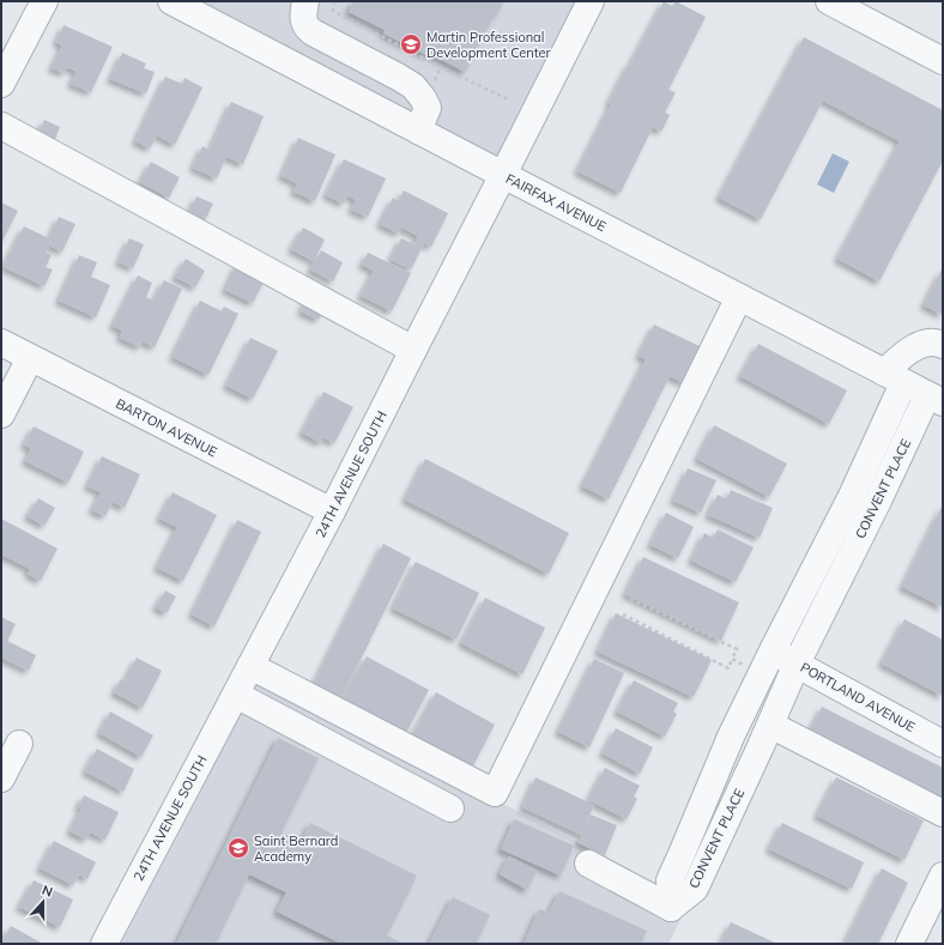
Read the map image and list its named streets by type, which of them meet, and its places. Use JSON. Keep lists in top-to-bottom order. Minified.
{"streets":{"street":["FAIRFAX AVENUE","BARTON AVENUE","24TH AVENUE SOUTH","CONVENT PLACE","PORTLAND AVENUE"]},"crossings":[["FAIRFAX AVENUE","24TH AVENUE SOUTH"],["FAIRFAX AVENUE","CONVENT PLACE"],["BARTON AVENUE","24TH AVENUE SOUTH"],["CONVENT PLACE","PORTLAND AVENUE"]],"places":{"school or university":["Martin Professional Development Center","Saint Bernard Academy"]},"north":"top"}
